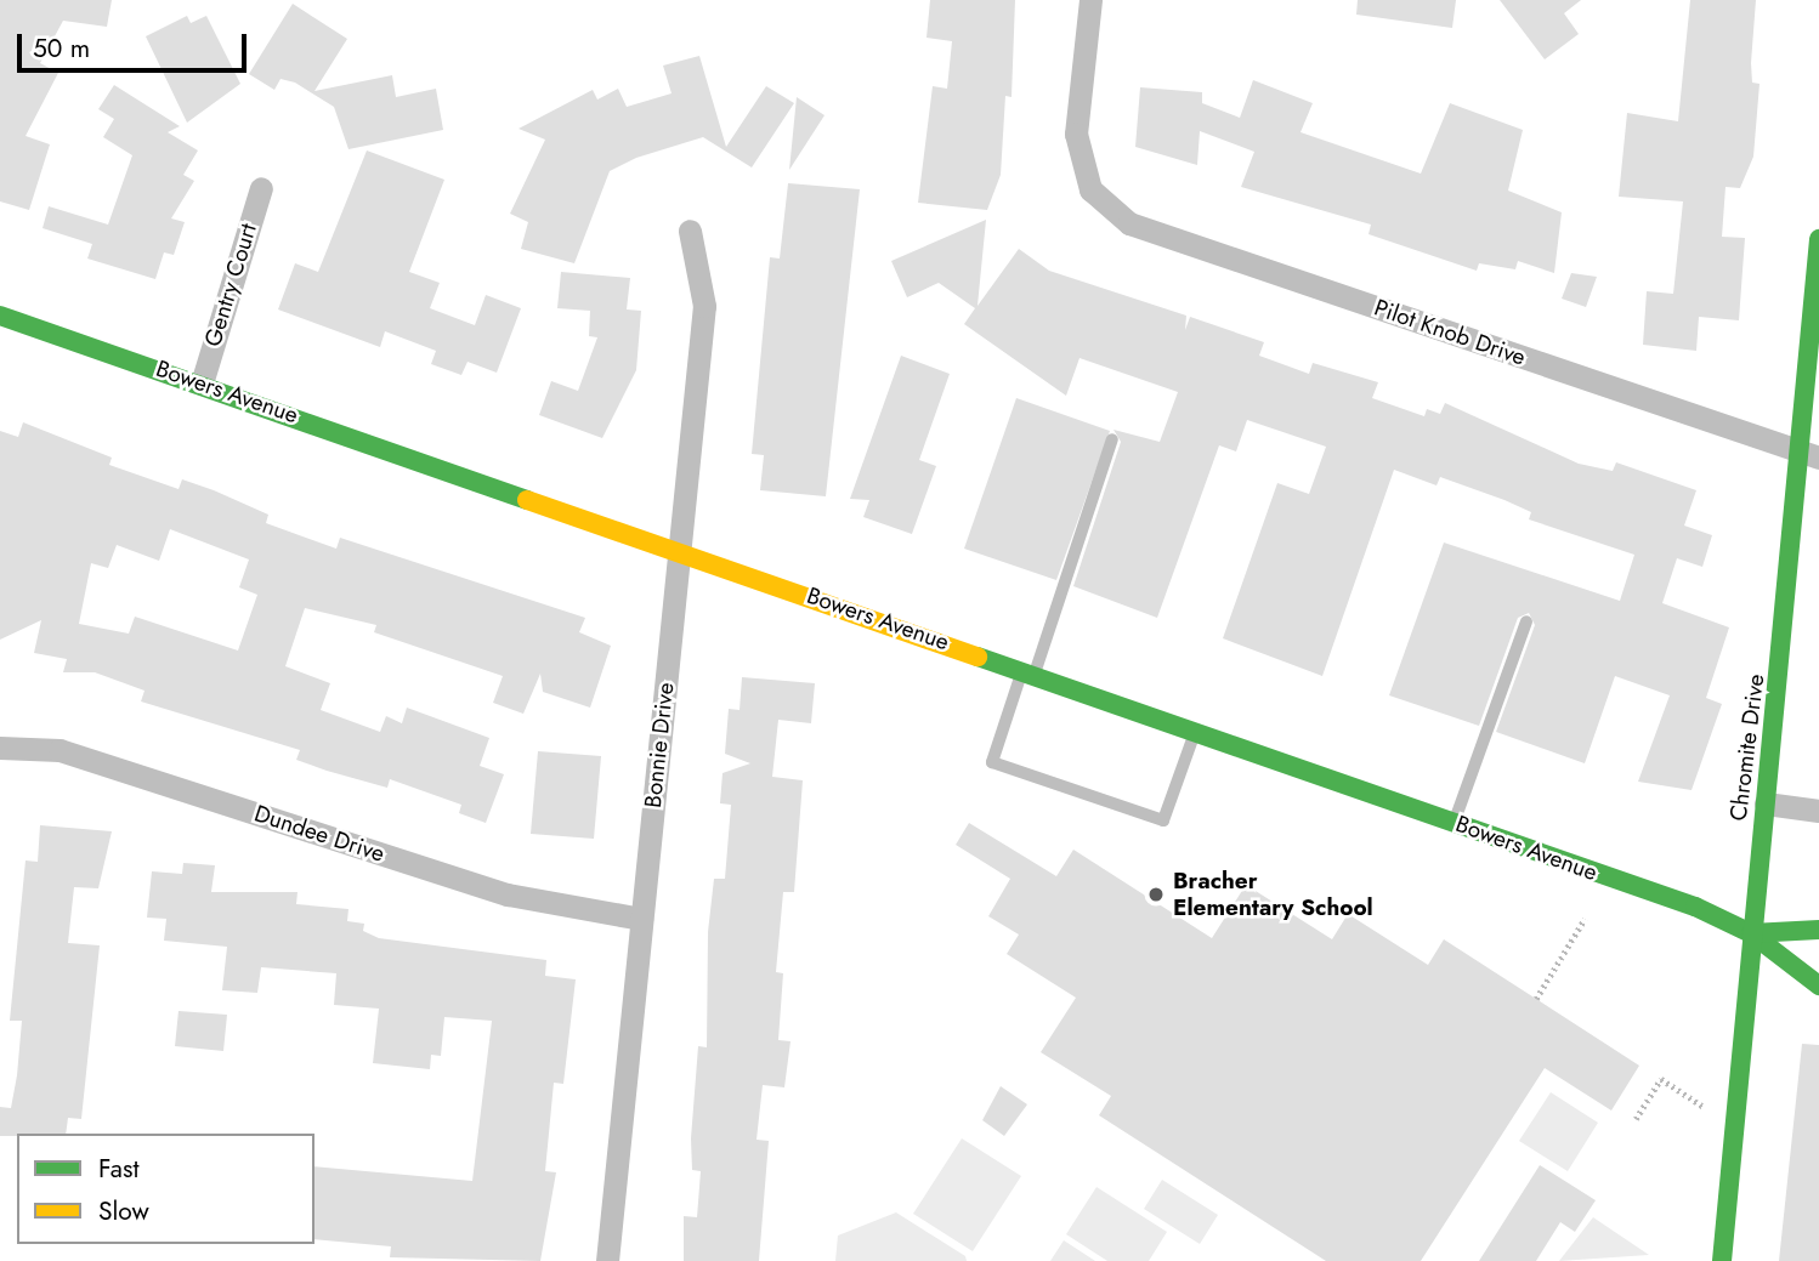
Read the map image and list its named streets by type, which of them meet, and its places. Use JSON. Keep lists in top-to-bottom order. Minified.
{"streets":{"main road":["Bowers Avenue","Chromite Drive"],"street":["Gentry Court","Pilot Knob Drive","Bonnie Drive","Dundee Drive"]},"crossings":[["Gentry Court","Bowers Avenue"],["Pilot Knob Drive","Chromite Drive"],["Bowers Avenue","Bonnie Drive"],["Bowers Avenue","Chromite Drive"],["Bonnie Drive","Dundee Drive"]],"places":["Bracher Elementary School"],"legend":["Fast","Slow"],"scale_bar":"50 m"}
